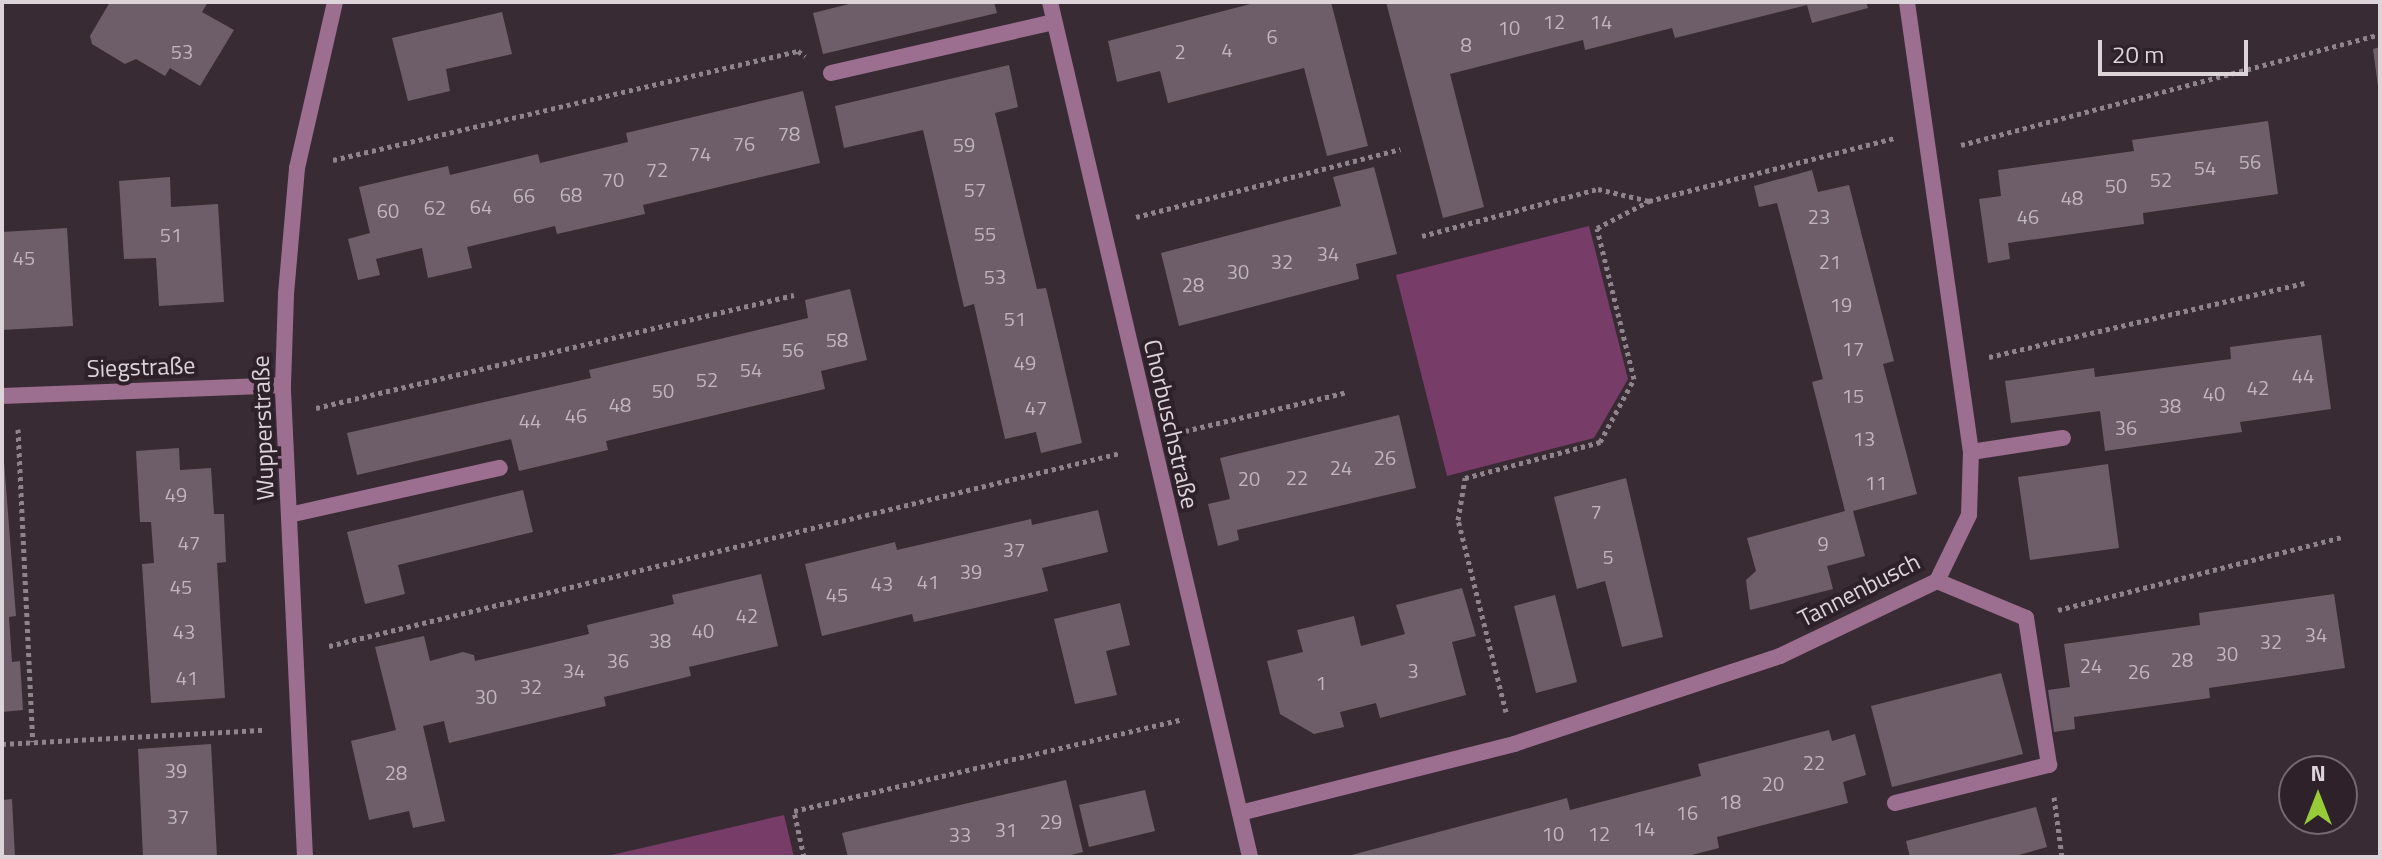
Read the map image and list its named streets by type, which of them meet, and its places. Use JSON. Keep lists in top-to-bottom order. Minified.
{"streets":{"street":["Siegstraße","Chorbuschstraße","Wupperstraße","Tannenbusch"]},"crossings":[["Siegstraße","Wupperstraße"],["Chorbuschstraße","Tannenbusch"]],"house_numbers":["12","14","10","6","8","4","53","2","78","76","59","74","56","54","72","70","52","50","57","68","66","48","64","62","60","23","46","55","51","34","45","32","21","30","53","28","19","51","58","17","56","49","54","44","52","42","50","40","15","48","38","47","46","44","36","13","26","24","22","20","11","49","7","47","9","37","5","39","41","43","45","45","42","40","43","34","38","32","30","28","36","24","34","3","26","41","1","32","30","22","39","28","20","18","16","37","29","14","31","10","12","33"],"scale_bar":"20 m","north":"top"}
